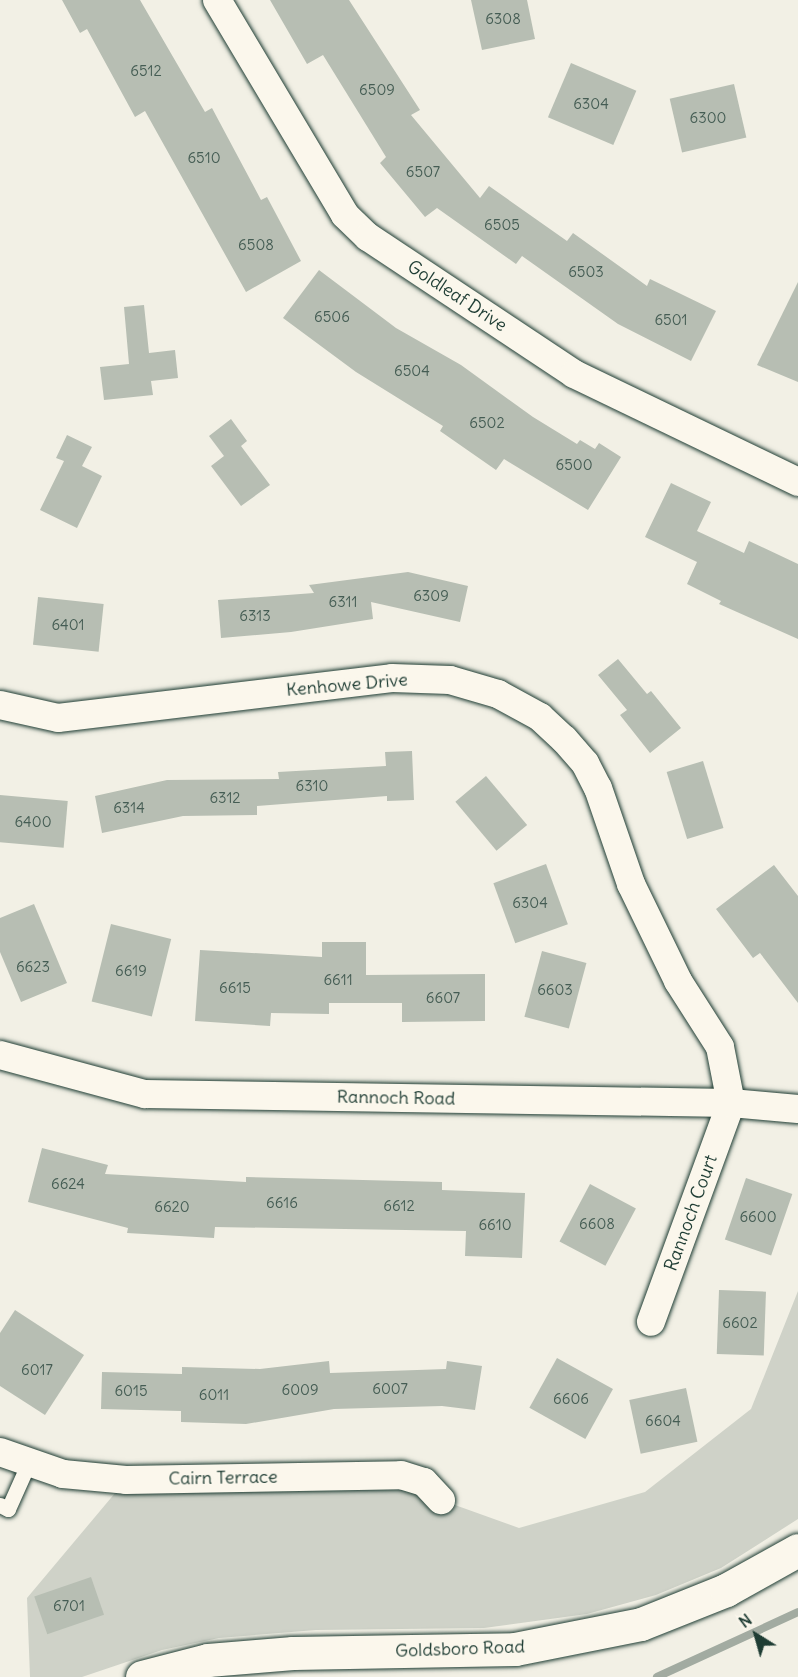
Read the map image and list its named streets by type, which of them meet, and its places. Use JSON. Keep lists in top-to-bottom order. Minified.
{"streets":{"main road":["Goldsboro Road"],"street":["Goldleaf Drive","Kenhowe Drive","Rannoch Road","Rannoch Court","Cairn Terrace"]},"crossings":[["Kenhowe Drive","Rannoch Road"],["Kenhowe Drive","Rannoch Court"],["Rannoch Road","Rannoch Court"]],"house_numbers":["6308","6512","6509","6304","6300","6510","6507","6505","6508","6503","6506","6501","6504","6502","6500","6309","6311","6313","6401","6310","6312","6314","6400","6304","6623","6619","6611","6615","6603","6607","6624","6616","6612","6620","6600","6608","6610","6602","6017","6007","6009","6015","6011","6606","6604","6701"],"north":"top left"}
